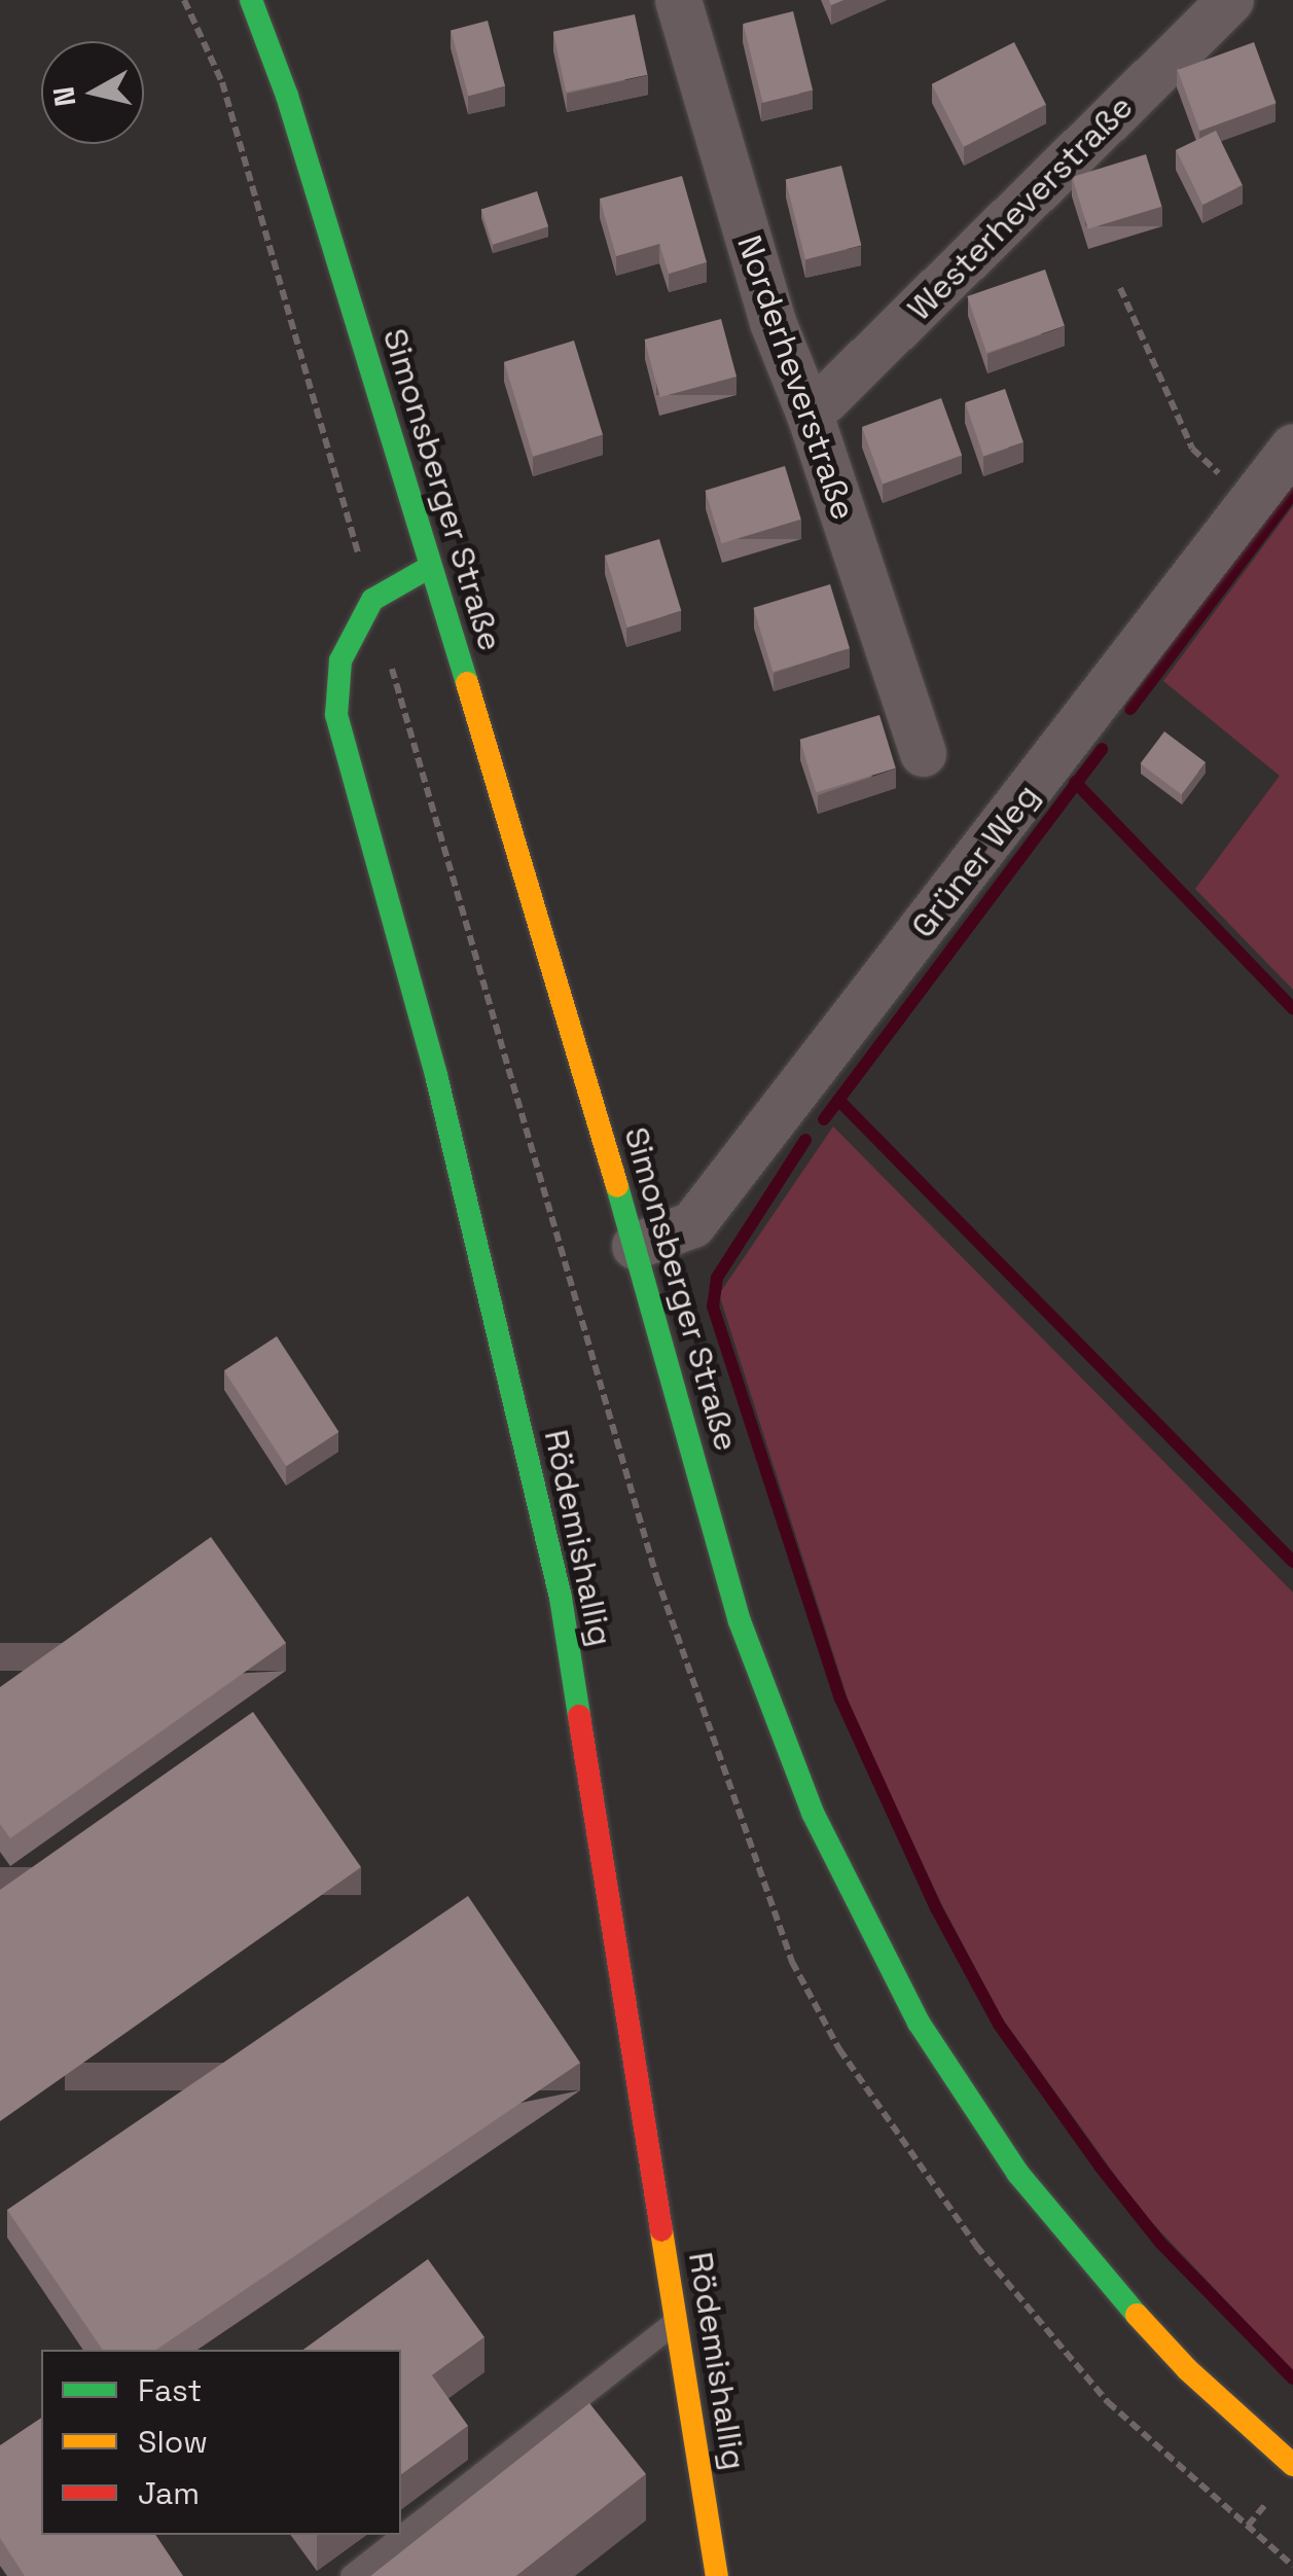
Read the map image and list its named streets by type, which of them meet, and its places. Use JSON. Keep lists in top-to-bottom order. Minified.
{"streets":{"main road":["Simonsberger Straße","Rödemishallig"],"street":["Westerheverstraße","Norderheverstraße","Grüner Weg"]},"crossings":[["Westerheverstraße","Norderheverstraße"],["Simonsberger Straße","Grüner Weg"]],"legend":["Fast","Slow","Jam"],"north":"left"}
